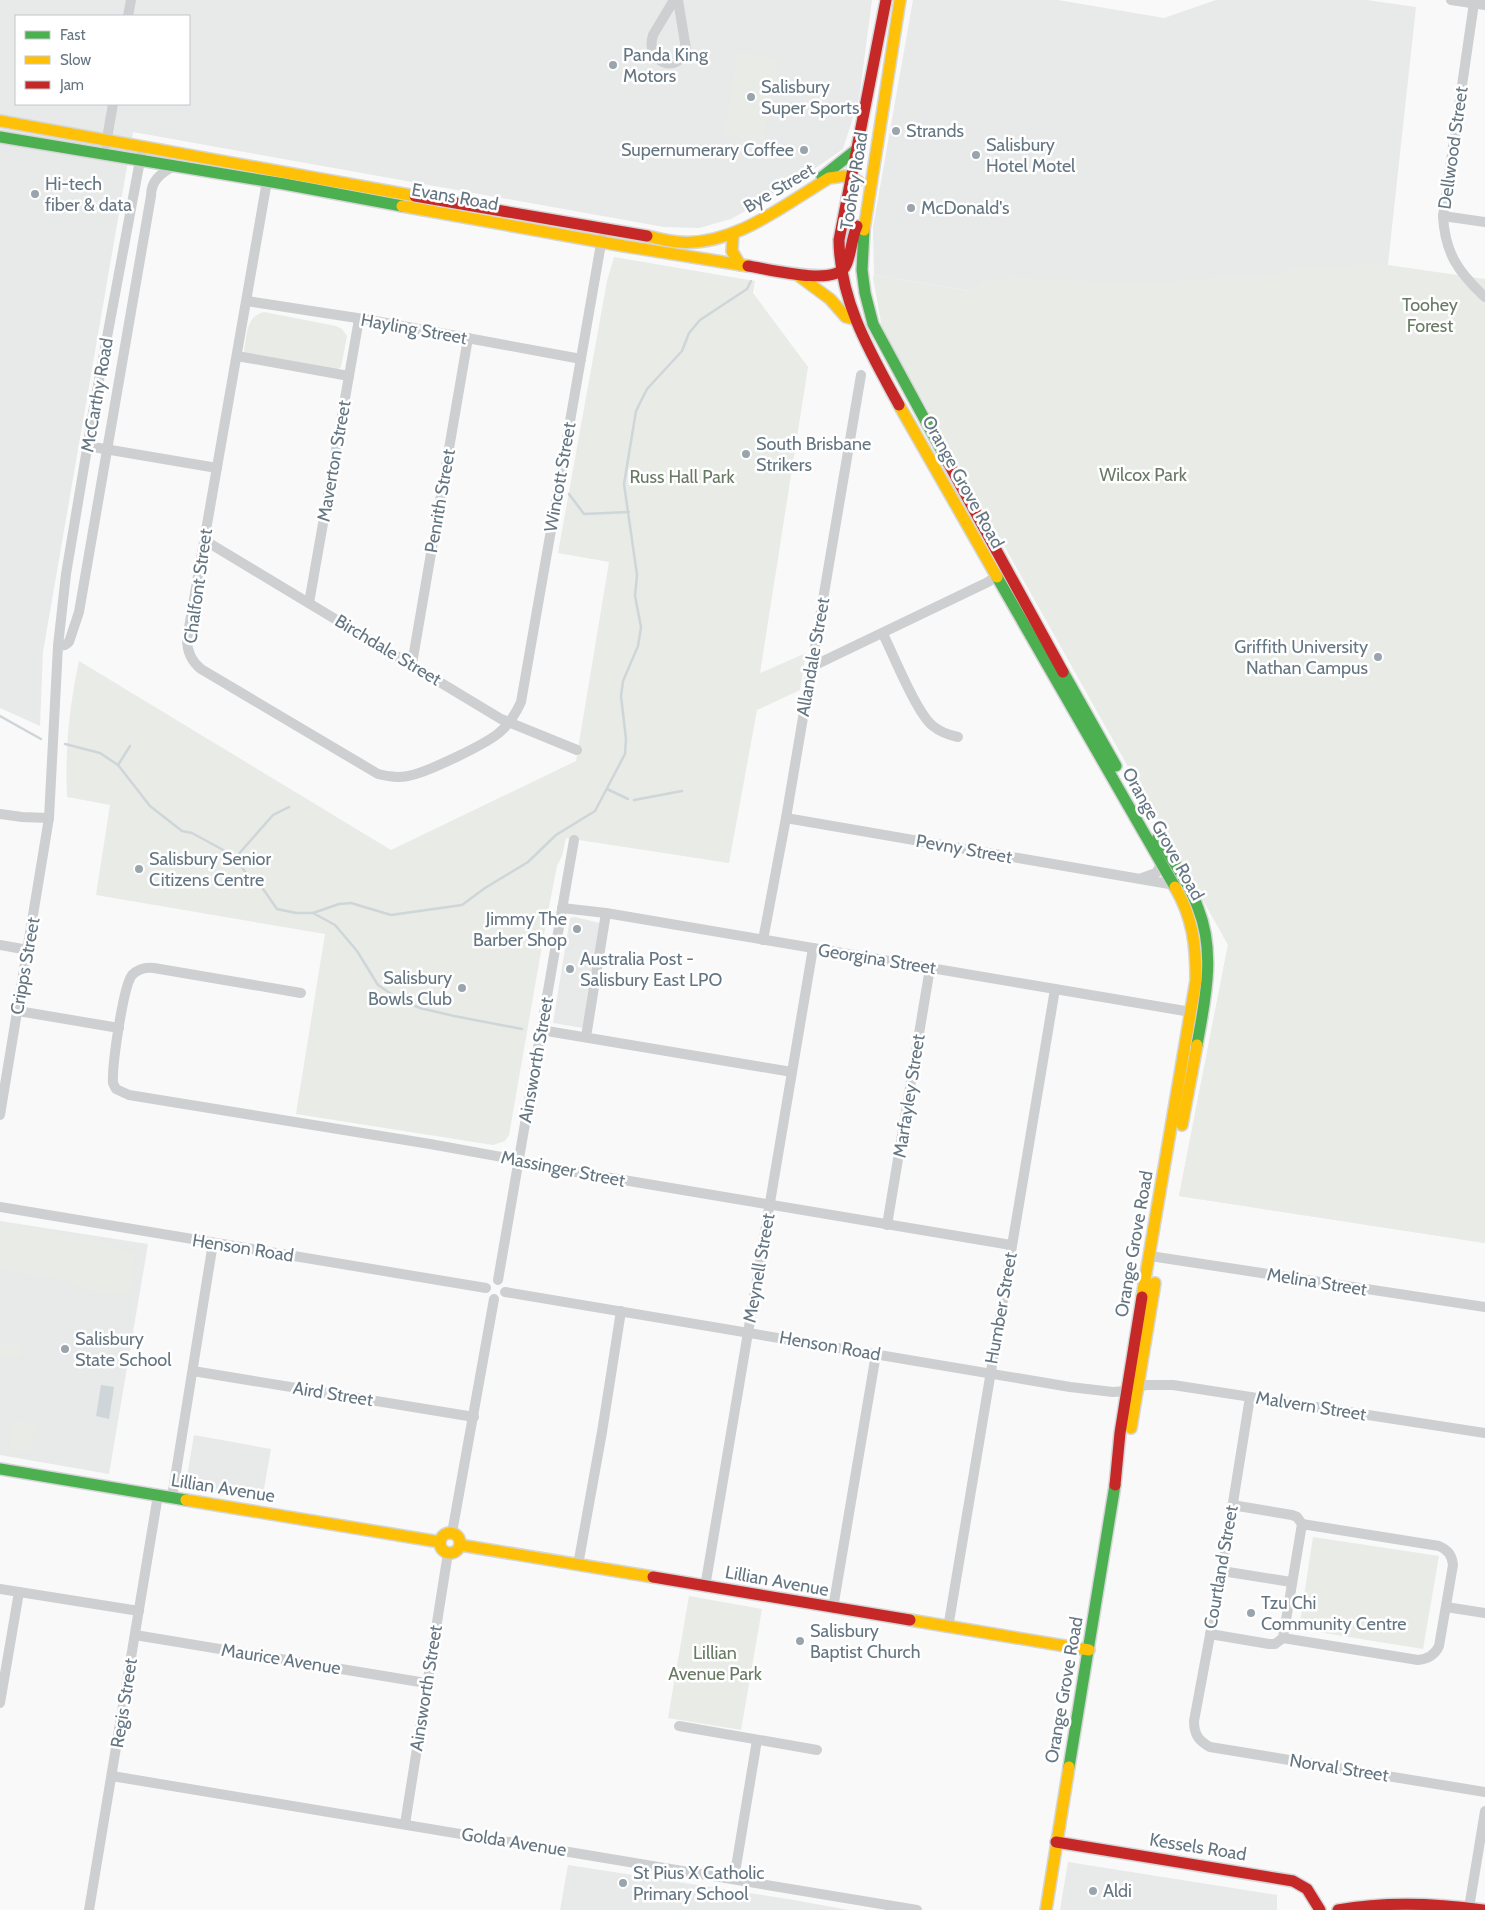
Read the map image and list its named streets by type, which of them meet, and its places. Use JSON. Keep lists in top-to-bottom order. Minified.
{"streets":{"main road":["Toohey Road","Bye Street","Evans Road","Orange Grove Road","Lillian Avenue","Kessels Road"],"street":["Dellwood Street","Hayling Street","McCarthy Road","Maverton Street","Wincott Street","Penrith Street","Chalfont Street","Birchdale Street","Allandale Street","Pevny Street","Georgina Street","Cripps Street","Ainsworth Street","Marfayley Street","Massinger Street","Henson Road","Meynell Street","Melina Street","Humber Street","Aird Street","Malvern Street","Courtland Street","Maurice Avenue","Regis Street","Norval Street","Golda Avenue"]},"crossings":[["Toohey Road","Bye Street"],["Toohey Road","Evans Road"],["Toohey Road","Orange Grove Road"],["Bye Street","Evans Road"],["Evans Road","McCarthy Road"],["Evans Road","Wincott Street"],["Evans Road","Orange Grove Road"],["Evans Road","Chalfont Street"],["Hayling Street","Maverton Street"],["Hayling Street","Wincott Street"],["Hayling Street","Penrith Street"],["Hayling Street","Chalfont Street"],["McCarthy Road","Cripps Street"],["Maverton Street","Birchdale Street"],["Wincott Street","Chalfont Street"],["Wincott Street","Birchdale Street"],["Orange Grove Road","Pevny Street"],["Orange Grove Road","Georgina Street"],["Orange Grove Road","Henson Road"],["Orange Grove Road","Melina Street"],["Orange Grove Road","Malvern Street"],["Orange Grove Road","Lillian Avenue"],["Orange Grove Road","Kessels Road"],["Penrith Street","Birchdale Street"],["Chalfont Street","Birchdale Street"],["Allandale Street","Pevny Street"],["Allandale Street","Georgina Street"],["Georgina Street","Ainsworth Street"],["Georgina Street","Marfayley Street"],["Georgina Street","Meynell Street"],["Georgina Street","Humber Street"],["Ainsworth Street","Massinger Street"],["Ainsworth Street","Henson Road"],["Ainsworth Street","Lillian Avenue"],["Ainsworth Street","Maurice Avenue"],["Ainsworth Street","Golda Avenue"],["Marfayley Street","Massinger Street"],["Massinger Street","Meynell Street"],["Massinger Street","Humber Street"],["Henson Road","Meynell Street"],["Henson Road","Humber Street"],["Henson Road","Malvern Street"],["Meynell Street","Lillian Avenue"],["Humber Street","Lillian Avenue"],["Malvern Street","Courtland Street"],["Lillian Avenue","Regis Street"],["Courtland Street","Norval Street"],["Maurice Avenue","Regis Street"],["Regis Street","Golda Avenue"]],"parks":["Toohey Forest","Wilcox Park","Russ Hall Park","Lillian Avenue Park"],"places":["Panda King Motors","Salisbury Super Sports","Strands","Supernumerary Coffee","Salisbury Hotel Motel","Hi-tech fiber & data","McDonald's","South Brisbane Strikers","Griffith University Nathan Campus","Salisbury Senior Citizens Centre","Jimmy The Barber Shop","Australia Post - Salisbury East LPO","Salisbury Bowls Club","Salisbury State School","Tzu Chi Community Centre","Salisbury Baptist Church","St Pius X Catholic Primary School","Aldi"],"legend":["Fast","Slow","Jam"]}
